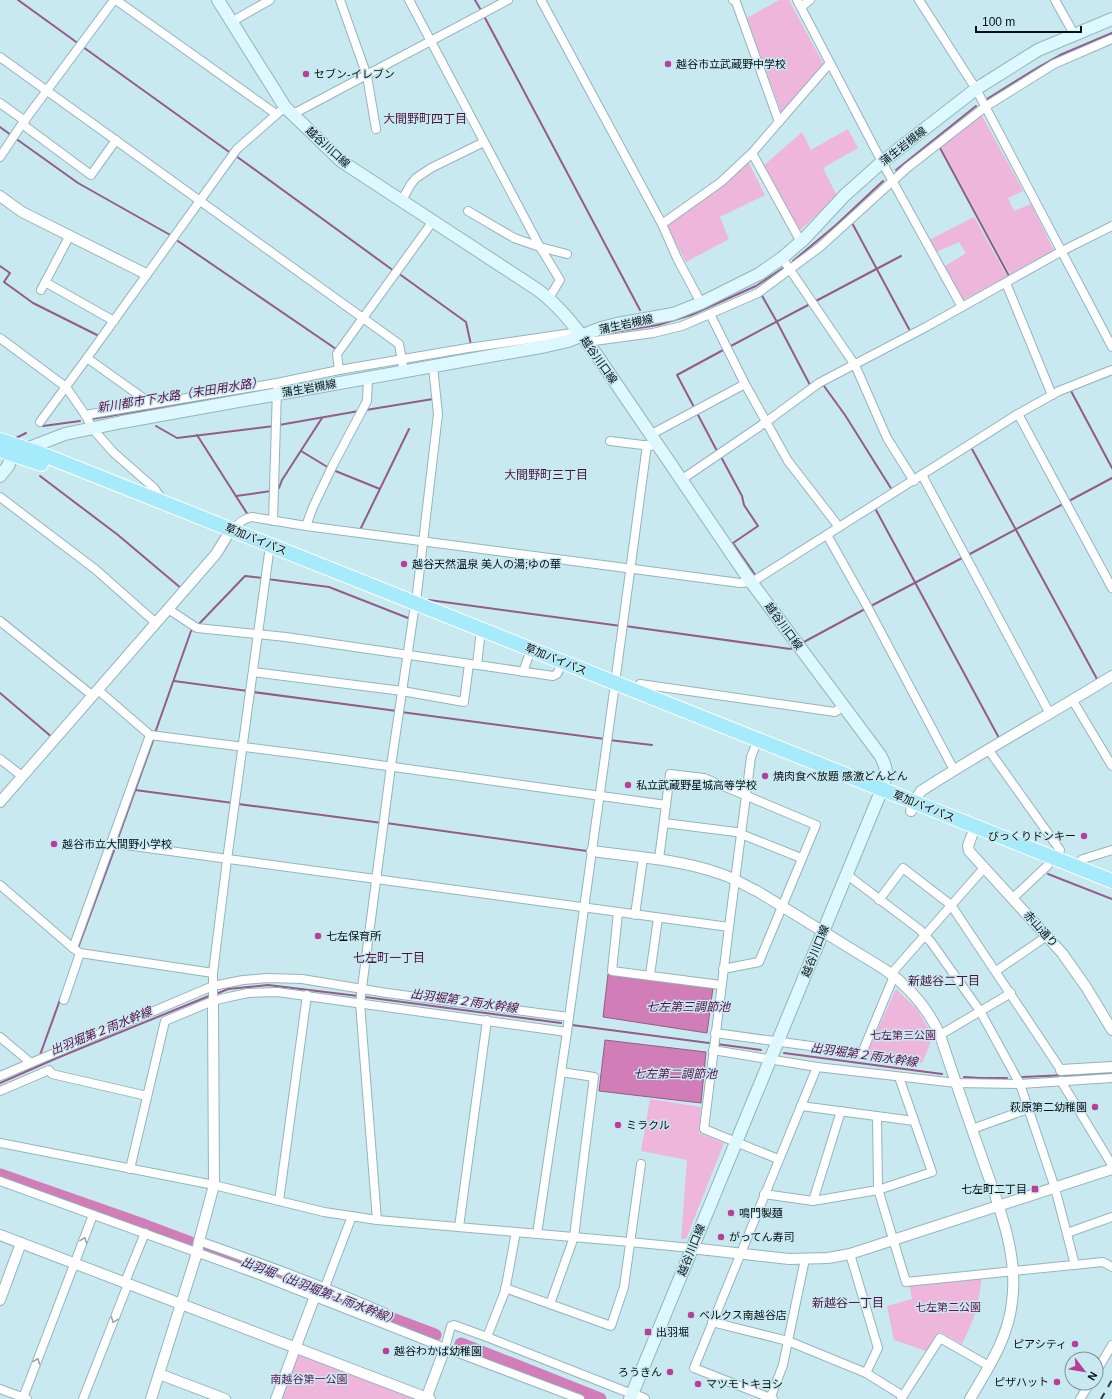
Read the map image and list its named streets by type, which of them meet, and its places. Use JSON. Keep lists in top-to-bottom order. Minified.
{"streets":{"highway":["草加バイパス"],"main road":["蒲生岩槻線","越谷川口線"],"street":["赤山通り"]},"crossings":[["蒲生岩槻線","越谷川口線"],["蒲生岩槻線","草加バイパス"],["越谷川口線","草加バイパス"],["草加バイパス","赤山通り"]],"districts":["大間野町四丁目","大間野町三丁目","七左町一丁目","新越谷二丁目","新越谷一丁目"],"water":["新川都市下水路（末田用水路）","出羽堀第２雨水幹線","七左第三調節池","七左第二調節池","出羽堀（出羽堀第１雨水幹線）"],"parks":["七左第三公園","七左第二公園","南越谷第一公園"],"places":{"other":["越谷市立武蔵野中学校","セブン-イレブン","越谷天然温泉 美人の湯;ゆの華","焼肉食べ放題 感激どんどん","私立武蔵野星城高等学校","びっくりドンキー","越谷市立大間野小学校","七左保育所","萩原第二幼稚園","ミラクル","鳴門製麺","がってん寿司","ベルクス南越谷店","ピアシティ","越谷わかば幼稚園","ろうきん","ピザハット","マツモトキヨシ"],"transit":["七左町二丁目","出羽堀"]},"scale_bar":"100 m","north":"bottom right"}
